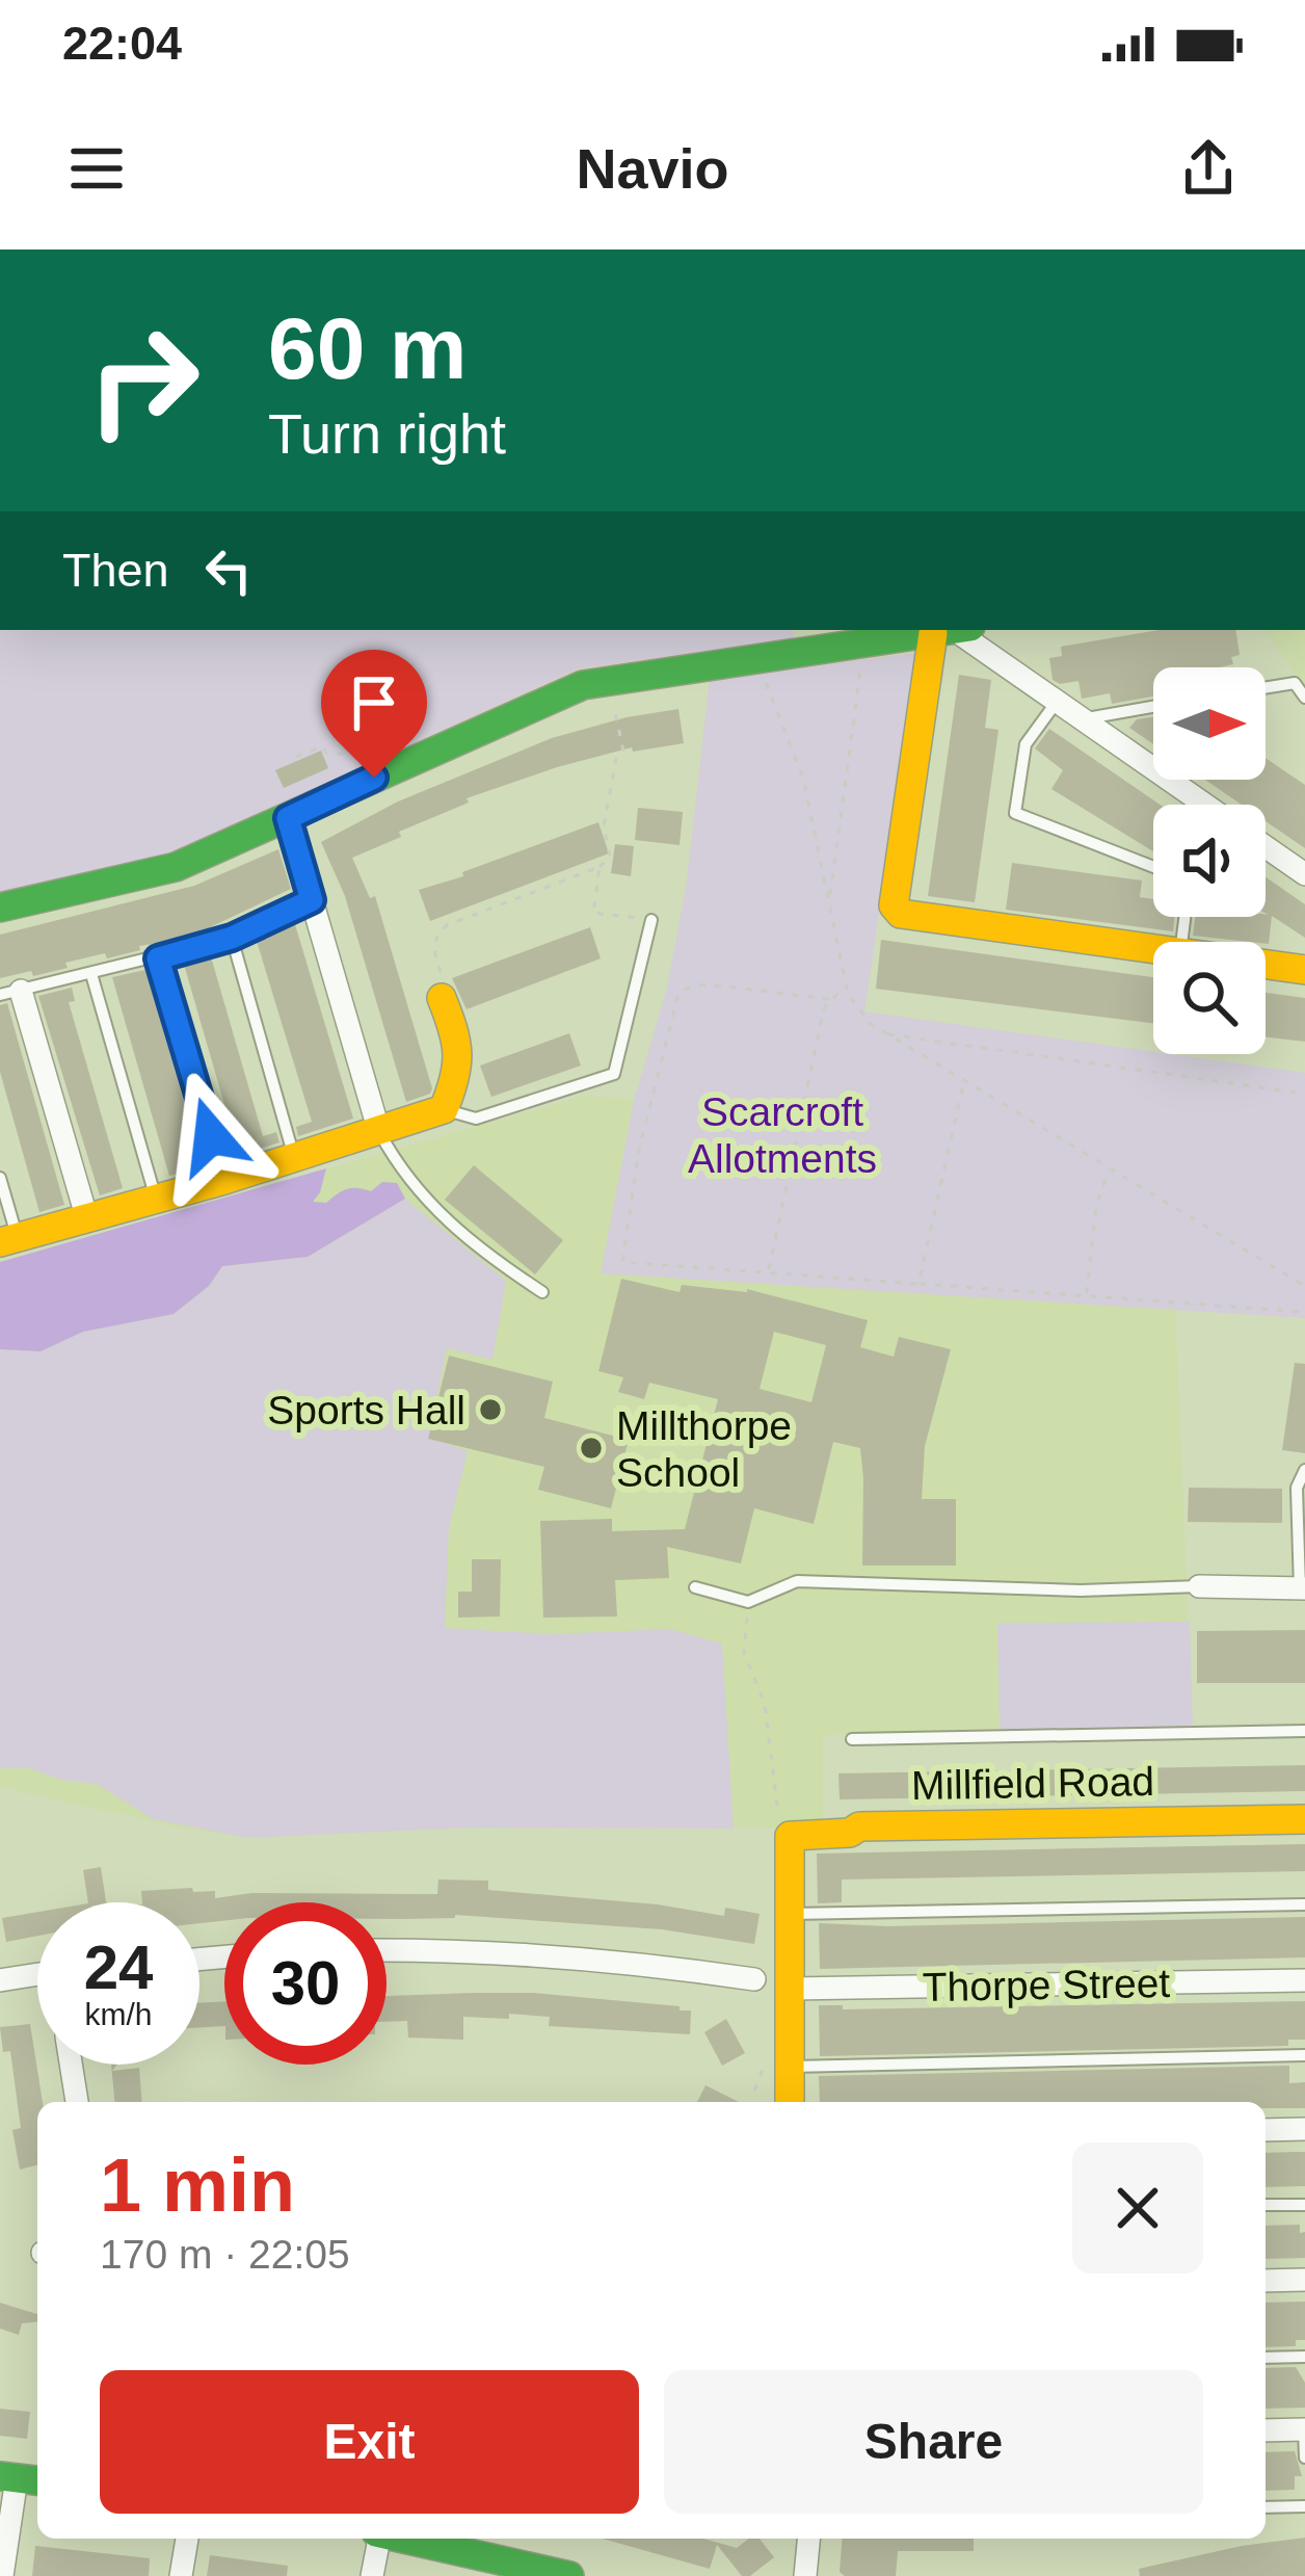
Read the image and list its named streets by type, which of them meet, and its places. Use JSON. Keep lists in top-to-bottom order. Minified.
{"streets":{"street":["Millfield Road","Thorpe Street"]},"parks":["Scarcroft Allotments"],"places":["Sports Hall","Millthorpe School"],"north":"right","page":{"status":"22:04","header":"Navio","turn":["60 m","Turn right"],"then":"Then","speed":"24 km/h","limit":"30","heading":["1 min","170 m · 22:05"],"buttons":["Exit","Share"]}}
